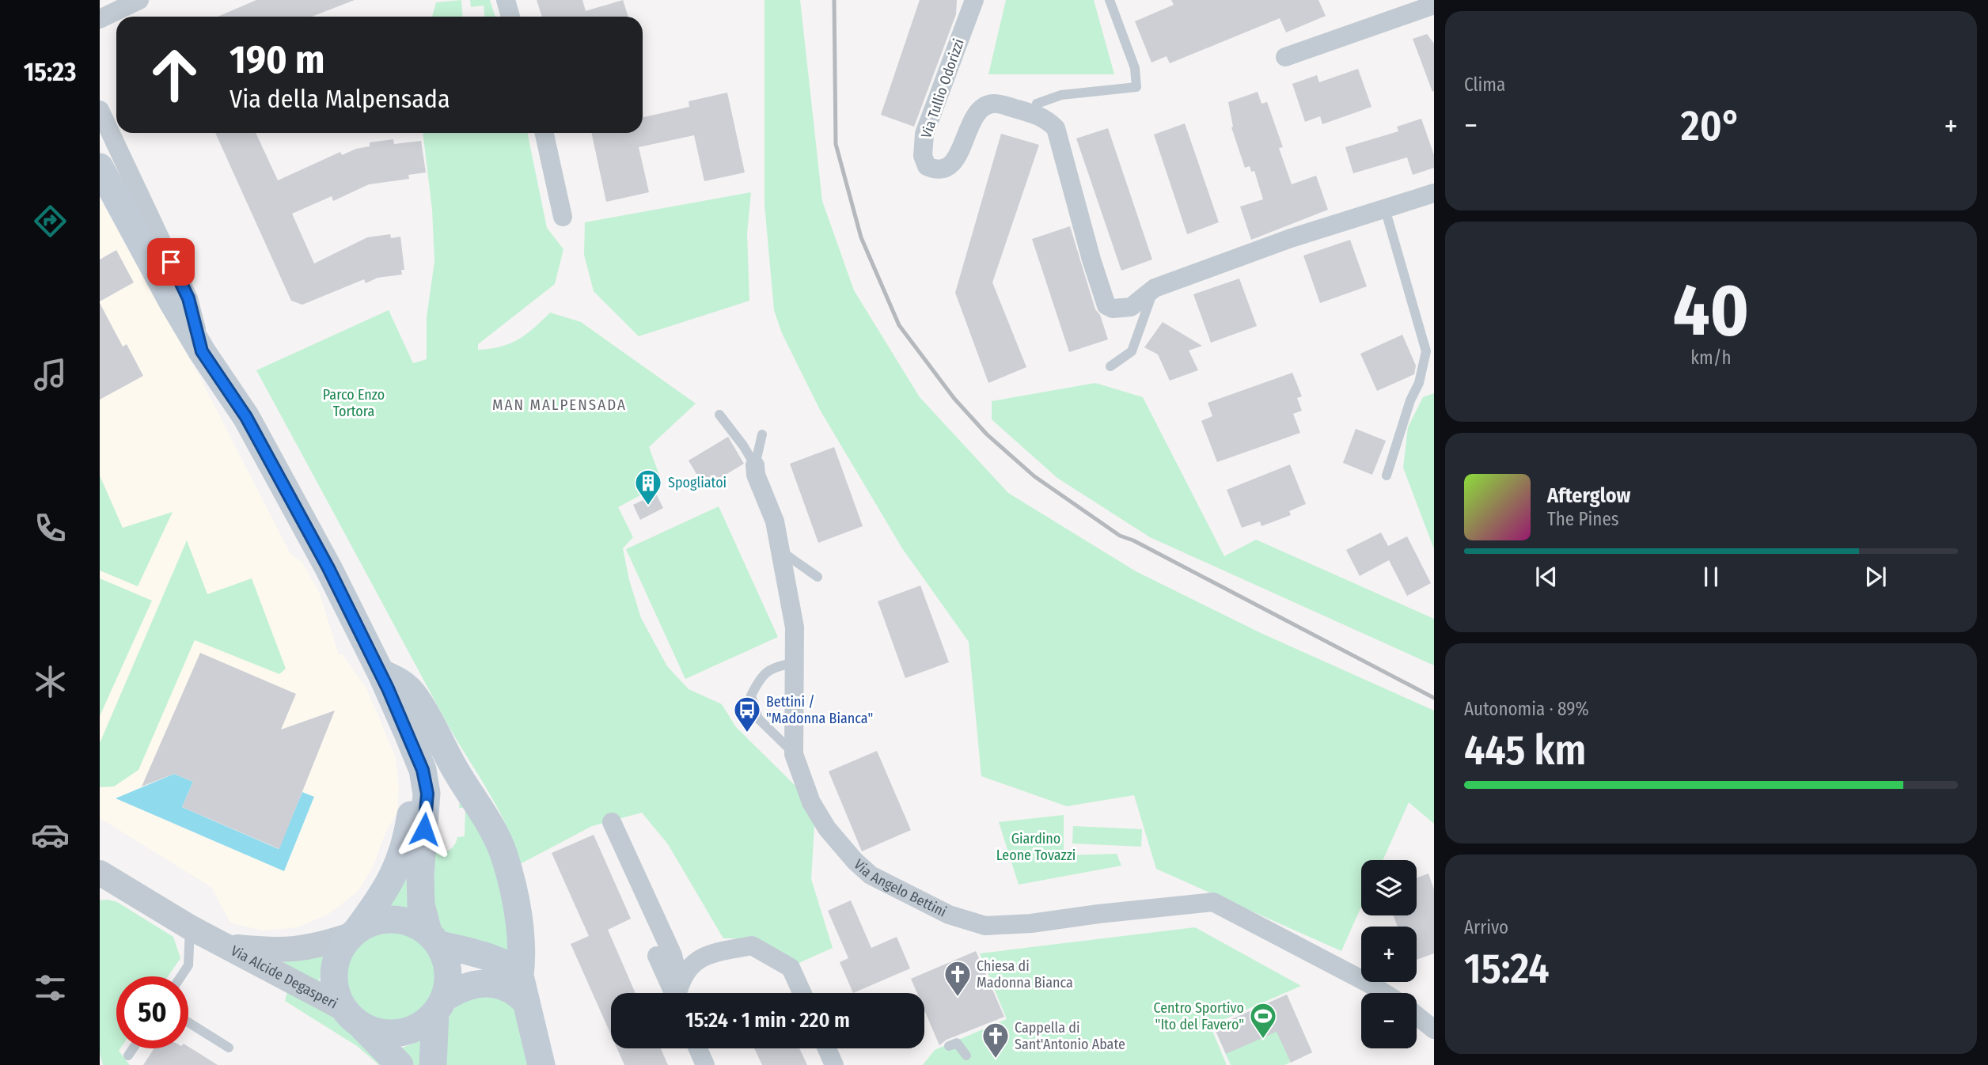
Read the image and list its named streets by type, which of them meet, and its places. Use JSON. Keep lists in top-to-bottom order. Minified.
{"streets":{"street":["Via Tullio Odorizzi","Via Angelo Bettini","Via Alcide Degasperi"]},"districts":["MAN MALPENSADA"],"parks":["Parco Enzo Tortora","Giardino Leone Tovazzi"],"places":{"building":["Spogliatoi"],"bus stop":["Bettini / \"Madonna Bianca\""],"church":["Chiesa di Madonna Bianca","Cappella di Sant'Antonio Abate"],"sports":["Centro Sportivo \"Ito del Favero\""]},"page":{"tabs":"15:23","tile":["Clima",["40","km/h"],["Autonomia · 89%","445 km"],["Arrivo","15:24"]],"turn":["190 m","Via della Malpensada"],"heat":["−","20°","+"],"song":["Afterglow","The Pines"],"map_buttons":["+","−"],"limit":"50","trip":"15:24 · 1 min · 220 m"}}
